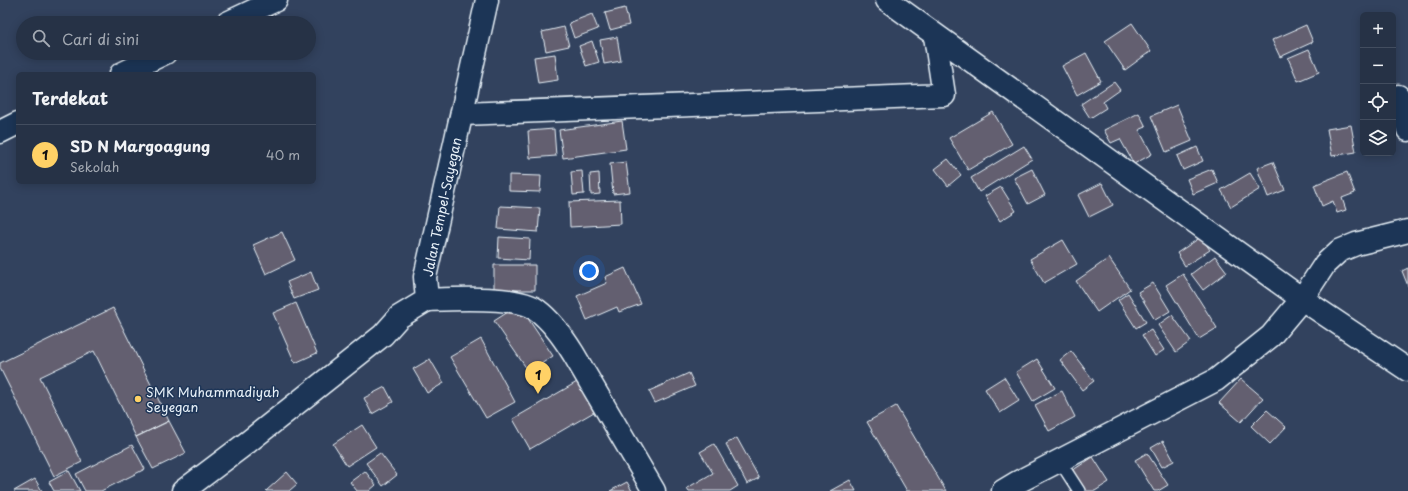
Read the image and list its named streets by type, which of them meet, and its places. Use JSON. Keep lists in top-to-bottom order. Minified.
{"streets":{"street":["Jalan Tempel-Sayegan"]},"places":["SMK Muhammadiyah Seyegan"],"page":{"map_buttons":["+","−"],"search":"Cari di sini","heading":"Terdekat","list":[{"mark":"1","name":"SD N Margoagung","note":"Sekolah","value":"40 m"}],"pins":"1"}}
